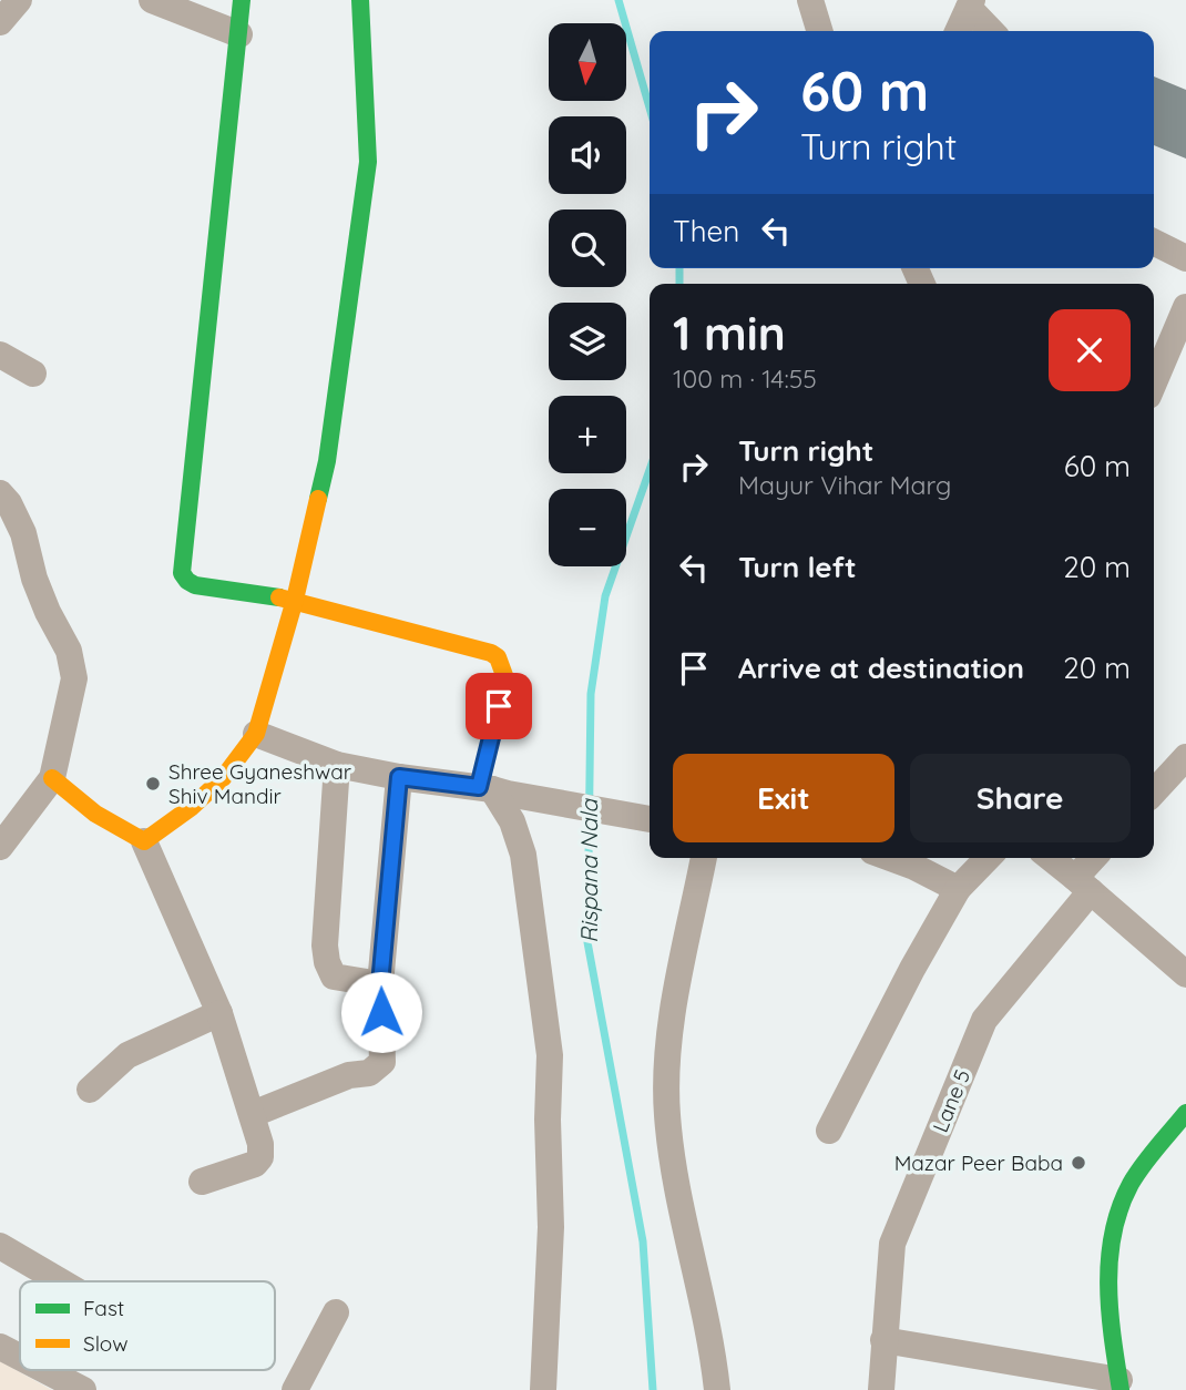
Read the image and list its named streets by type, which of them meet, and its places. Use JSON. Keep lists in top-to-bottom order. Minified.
{"streets":{"street":["Lane 5"]},"water":["Rispana Nala"],"places":["Shree Gyaneshwar Shiv Mandir","Mazar Peer Baba"],"legend":["Fast","Slow"],"north":"bottom","page":{"map_buttons":["+","−"],"turn":["60 m","Turn right"],"then":"Then","heading":["1 min","100 m · 14:55"],"list":[{"name":"Turn right","note":"Mayur Vihar Marg","value":"60 m"},{"name":"Turn left","value":"20 m"},{"name":"Arrive at destination","value":"20 m"}],"buttons":["Exit","Share"]}}
